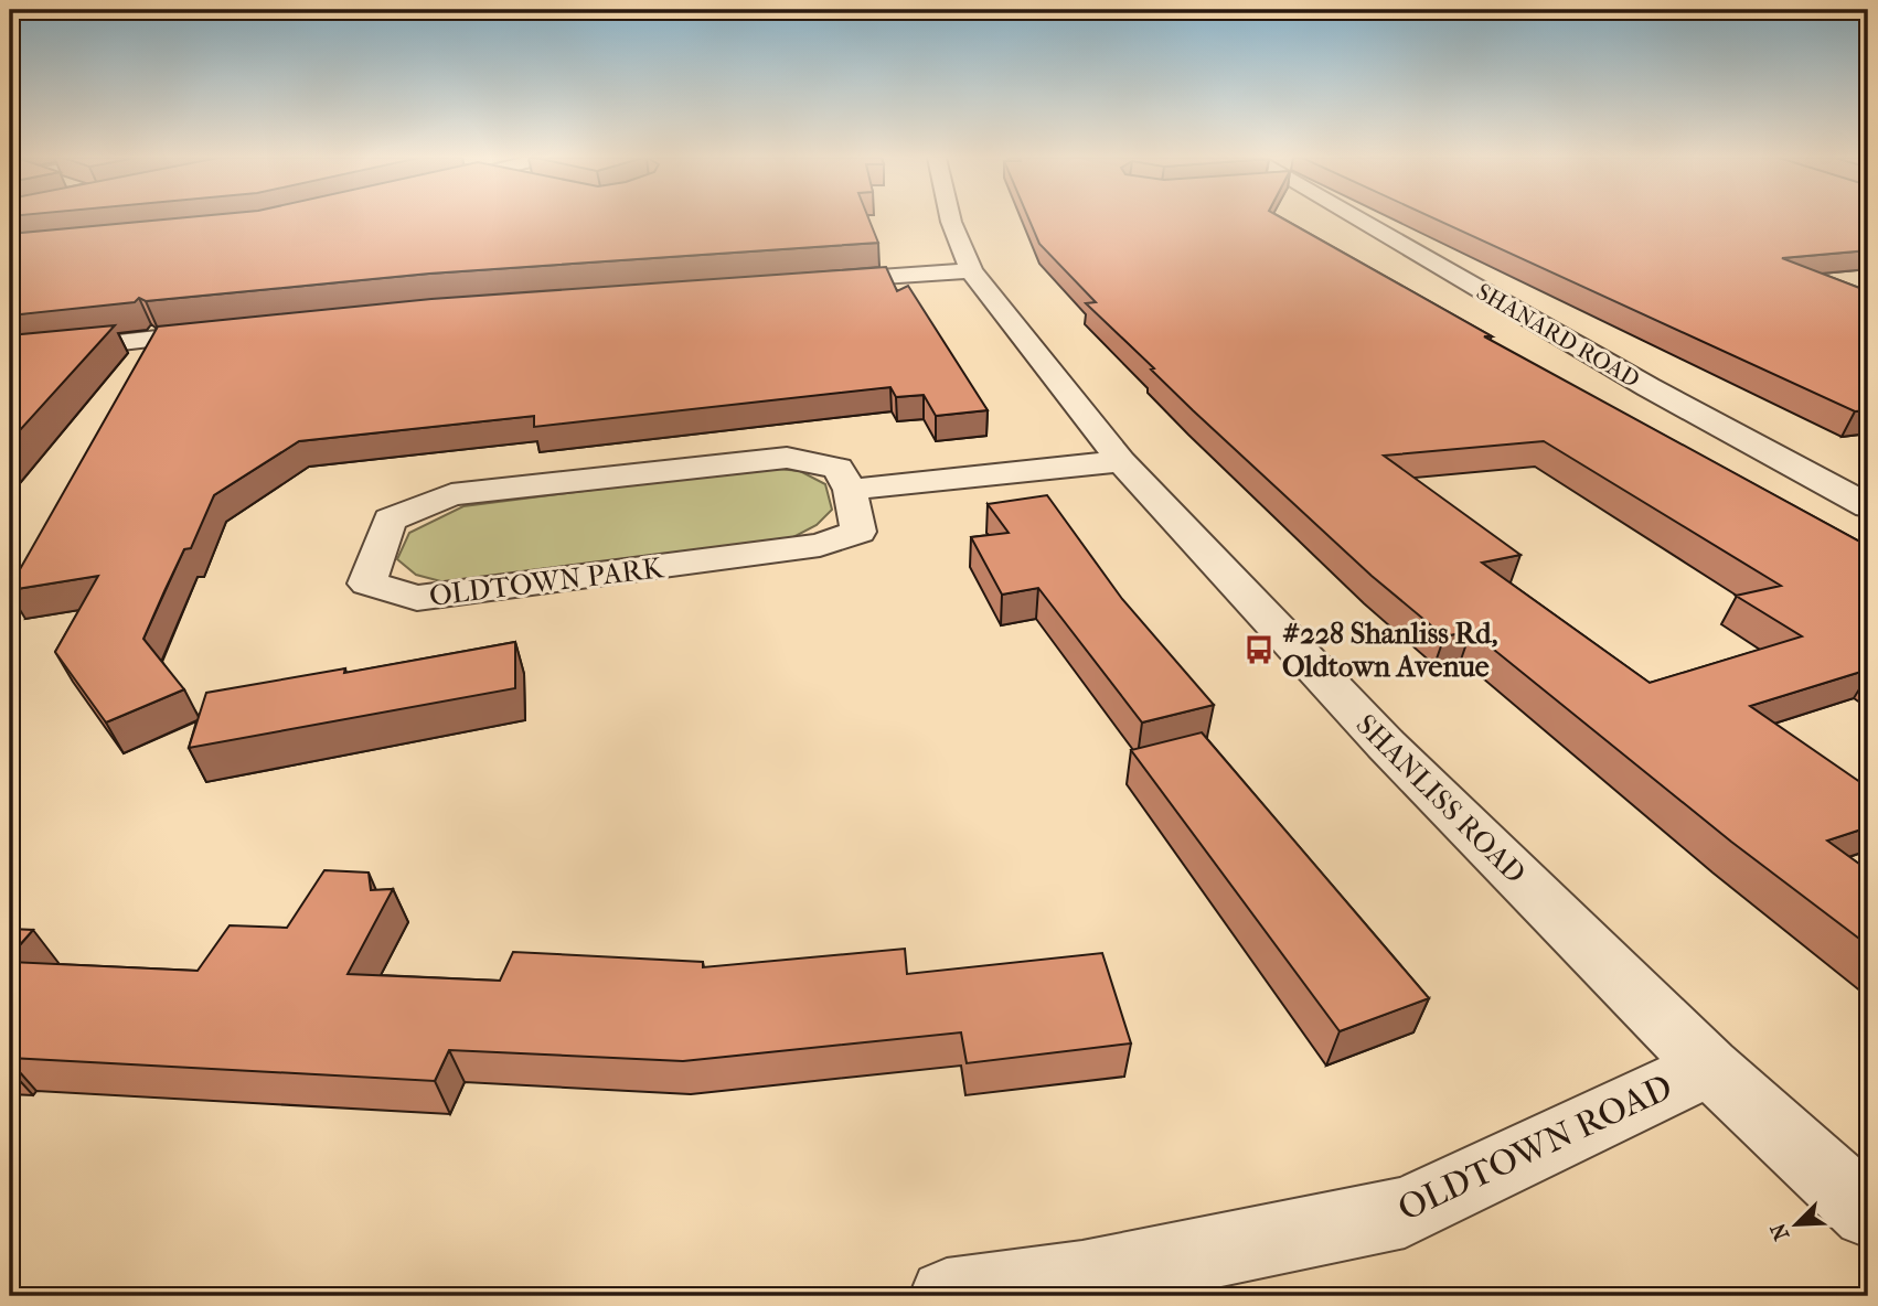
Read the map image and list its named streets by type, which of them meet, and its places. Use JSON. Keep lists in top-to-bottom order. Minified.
{"streets":{"street":["SHANARD ROAD","OLDTOWN PARK","SHANLISS ROAD","OLDTOWN ROAD"]},"crossings":[["SHANLISS ROAD","OLDTOWN ROAD"]],"places":{"bus stop":["#228 Shanliss Rd, Oldtown Avenue"]},"north":"bottom left"}
